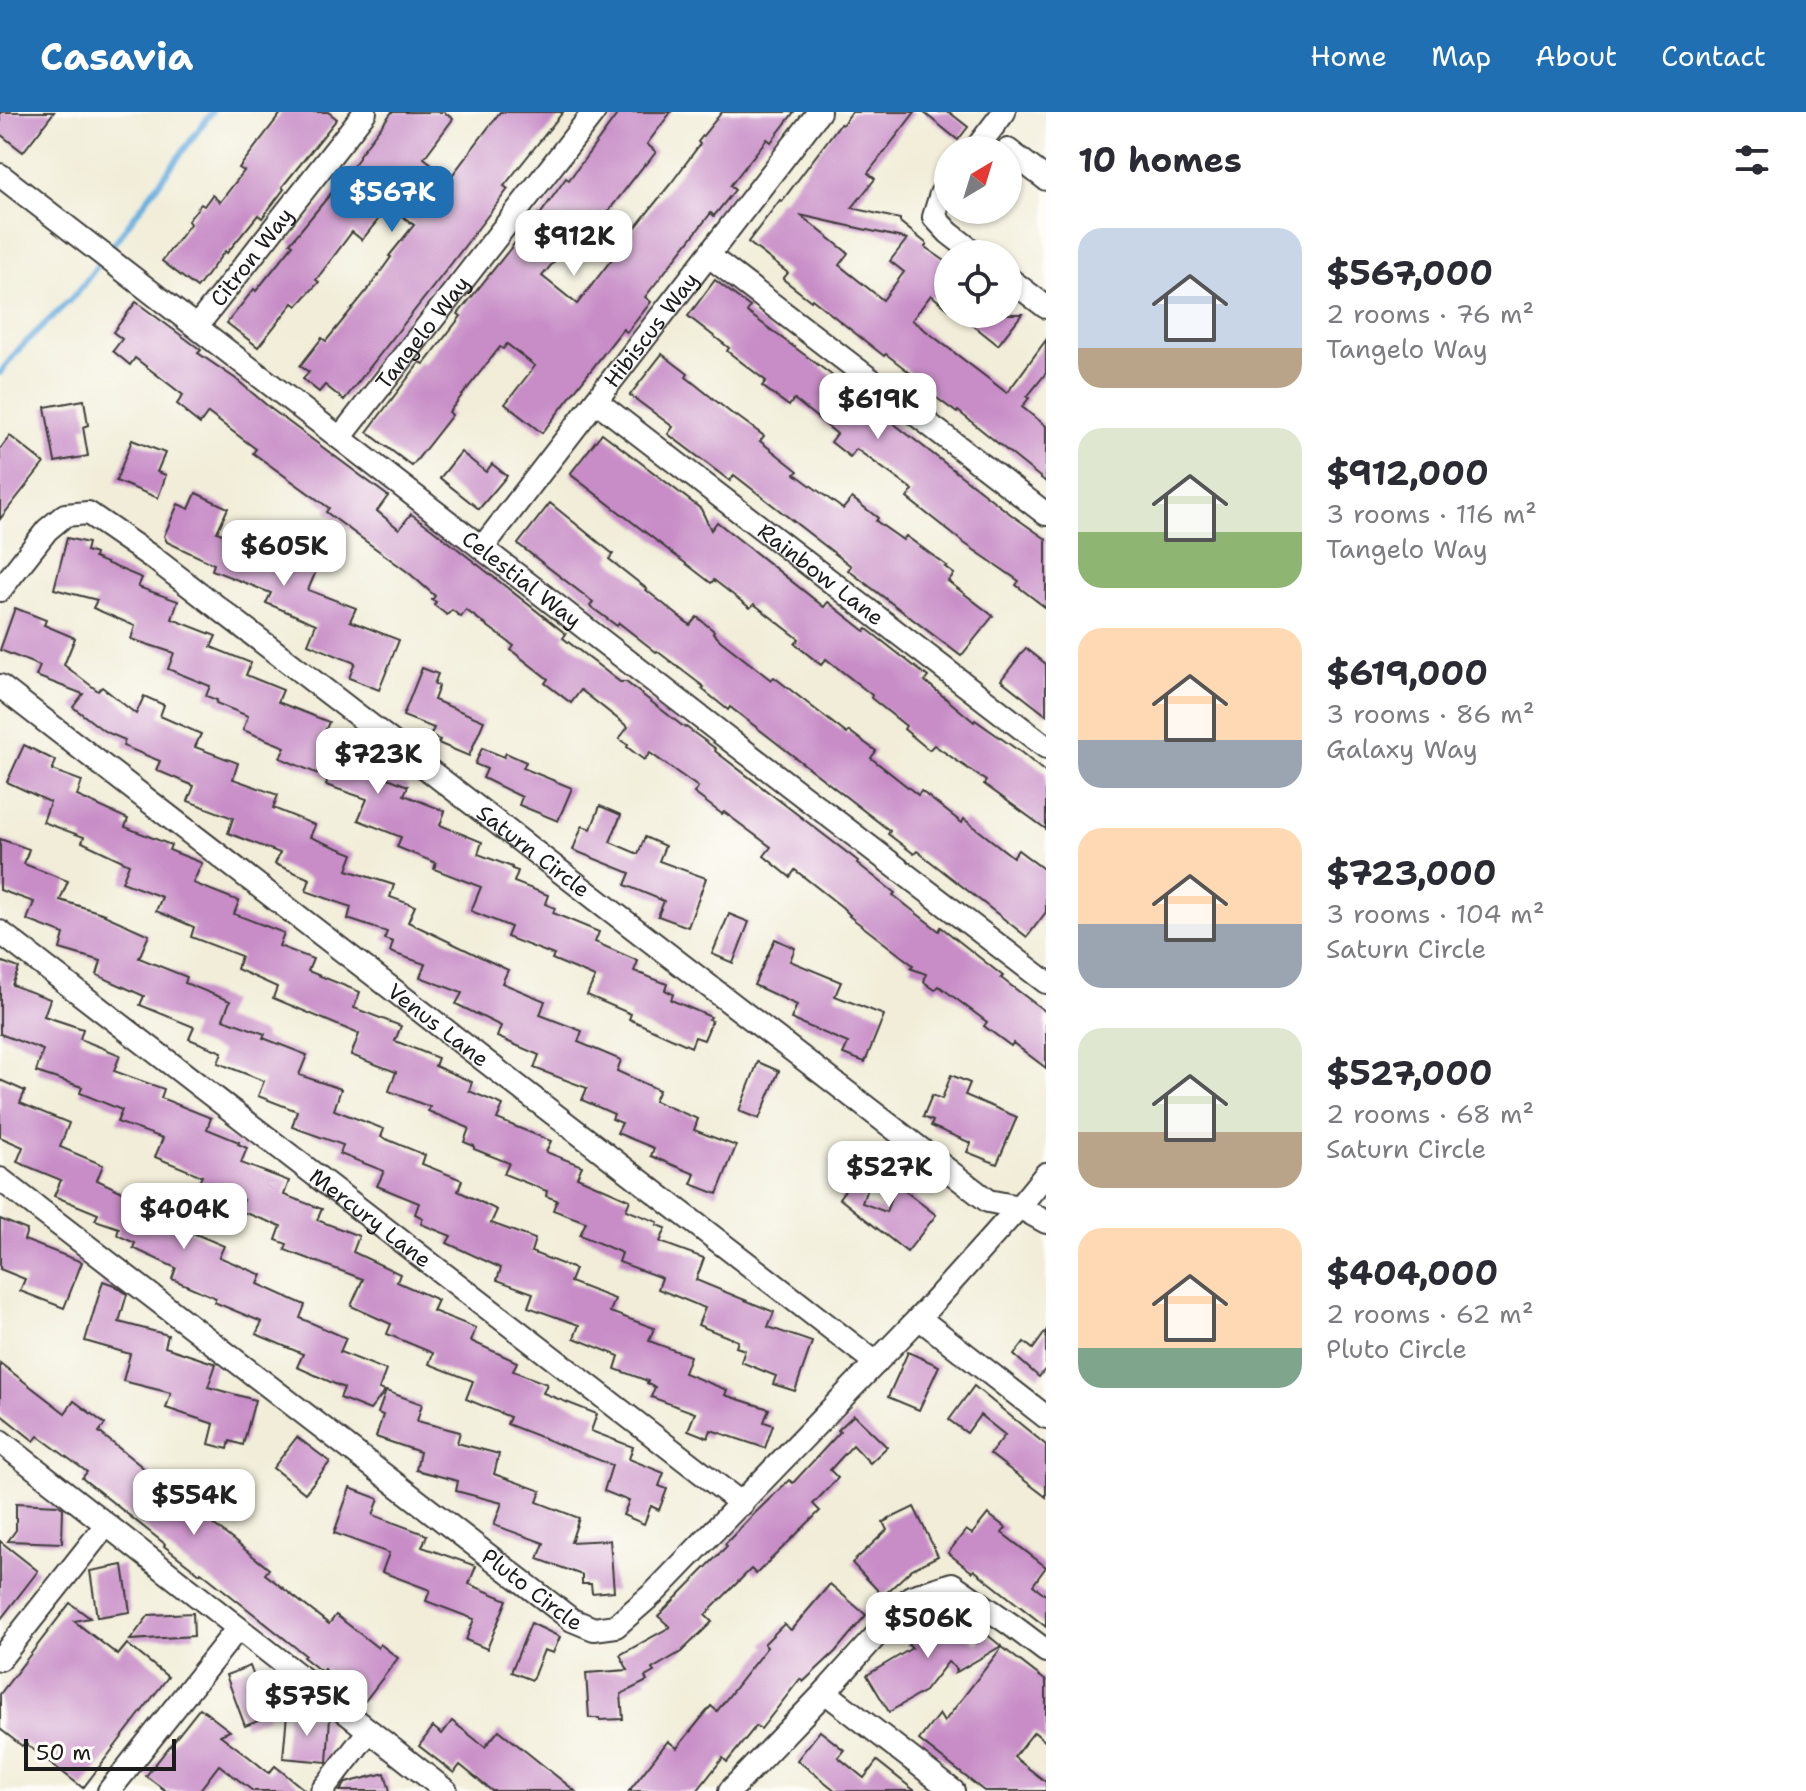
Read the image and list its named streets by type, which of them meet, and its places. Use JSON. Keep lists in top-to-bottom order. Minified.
{"streets":{"street":["Citron Way","Hibiscus Way","Tangelo Way","Rainbow Lane","Celestial Way","Saturn Circle","Venus Lane","Mercury Lane","Pluto Circle"]},"crossings":[["Citron Way","Celestial Way"],["Hibiscus Way","Rainbow Lane"],["Hibiscus Way","Celestial Way"],["Tangelo Way","Celestial Way"],["Saturn Circle","Pluto Circle"],["Venus Lane","Pluto Circle"],["Mercury Lane","Pluto Circle"]],"scale_bar":"50 m","north":"top right","page":{"header":"Casavia","nav":["Home","Map","About","Contact"],"heading":"10 homes","price":["$567K","$912K","$619K","$605K","$723K","$527K","$404K","$554K","$506K","$575K"],"list":[{"name":"$567,000","note":"2 rooms · 76 m² · Tangelo Way"},{"name":"$912,000","note":"3 rooms · 116 m² · Tangelo Way"},{"name":"$619,000","note":"3 rooms · 86 m² · Galaxy Way"},{"name":"$723,000","note":"3 rooms · 104 m² · Saturn Circle"},{"name":"$527,000","note":"2 rooms · 68 m² · Saturn Circle"},{"name":"$404,000","note":"2 rooms · 62 m² · Pluto Circle"}],"scale":"50 m"}}
